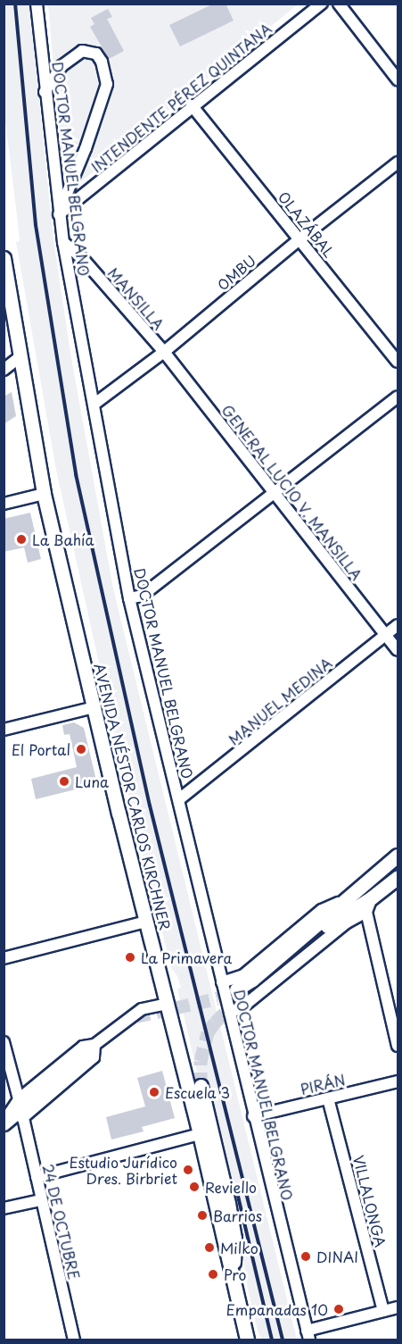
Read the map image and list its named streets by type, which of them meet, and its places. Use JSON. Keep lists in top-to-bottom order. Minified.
{"streets":{"main road":["AVENIDA NÉSTOR CARLOS KIRCHNER"],"street":["INTENDENTE PÉREZ QUINTANA","DOCTOR MANUEL BELGRANO","OLAZÁBAL","OMBU","MANSILLA","GENERAL LUCIO V. MANSILLA","MANUEL MEDINA","PIRÁN","VILLALONGA","24 DE OCTUBRE"]},"crossings":[["INTENDENTE PÉREZ QUINTANA","DOCTOR MANUEL BELGRANO"],["INTENDENTE PÉREZ QUINTANA","OLAZÁBAL"],["DOCTOR MANUEL BELGRANO","OMBU"],["DOCTOR MANUEL BELGRANO","MANSILLA"],["DOCTOR MANUEL BELGRANO","MANUEL MEDINA"],["DOCTOR MANUEL BELGRANO","PIRÁN"],["OLAZÁBAL","OMBU"],["OMBU","MANSILLA"],["OMBU","GENERAL LUCIO V. MANSILLA"],["MANSILLA","GENERAL LUCIO V. MANSILLA"],["GENERAL LUCIO V. MANSILLA","MANUEL MEDINA"],["PIRÁN","VILLALONGA"]],"places":["La Bahía","El Portal","Luna","La Primavera","Escuela 3","Estudio Jurídico Dres. Birbriet","Reviello","Barrios","Milko","DINAI","Pro","Empanadas 10"]}
